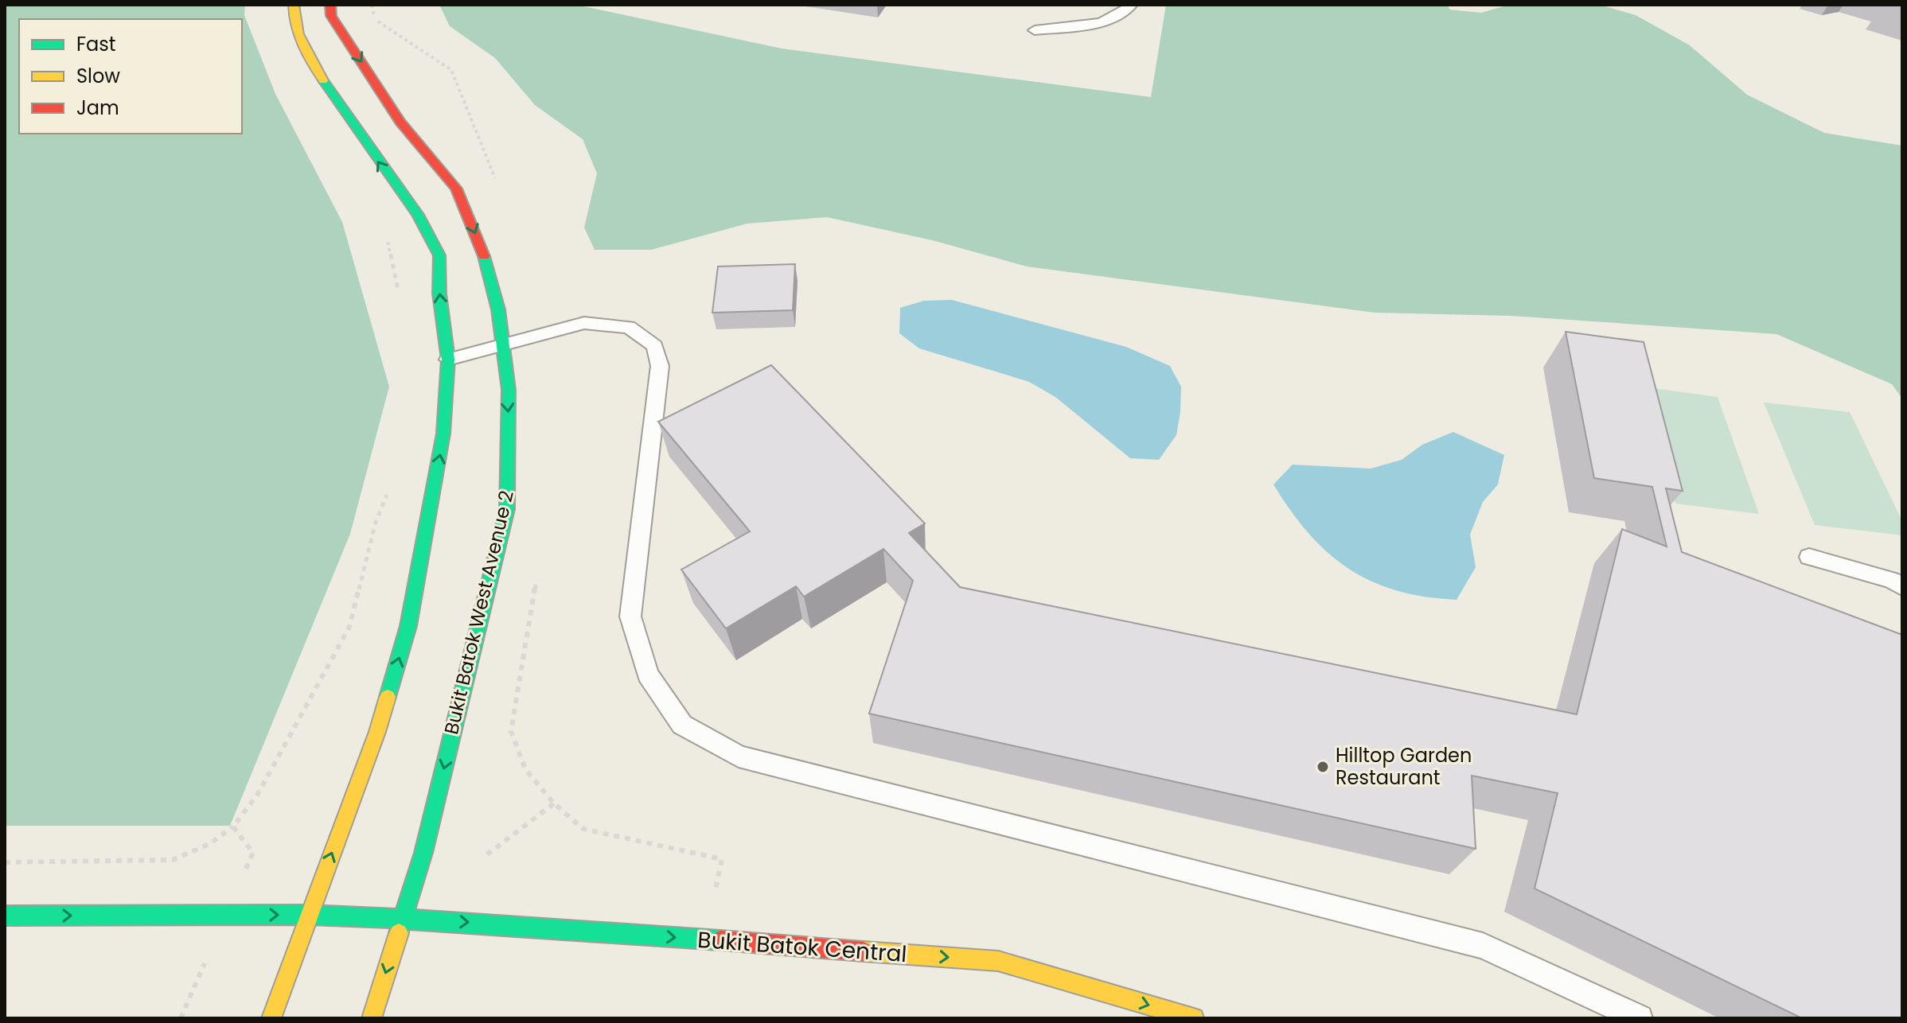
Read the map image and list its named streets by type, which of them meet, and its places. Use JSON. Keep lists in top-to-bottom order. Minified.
{"streets":{"main road":["Bukit Batok West Avenue 2","Bukit Batok Central"]},"crossings":[["Bukit Batok West Avenue 2","Bukit Batok Central"]],"one_way":["Bukit Batok Central"],"places":["Hilltop Garden Restaurant"],"legend":["Fast","Slow","Jam"]}
